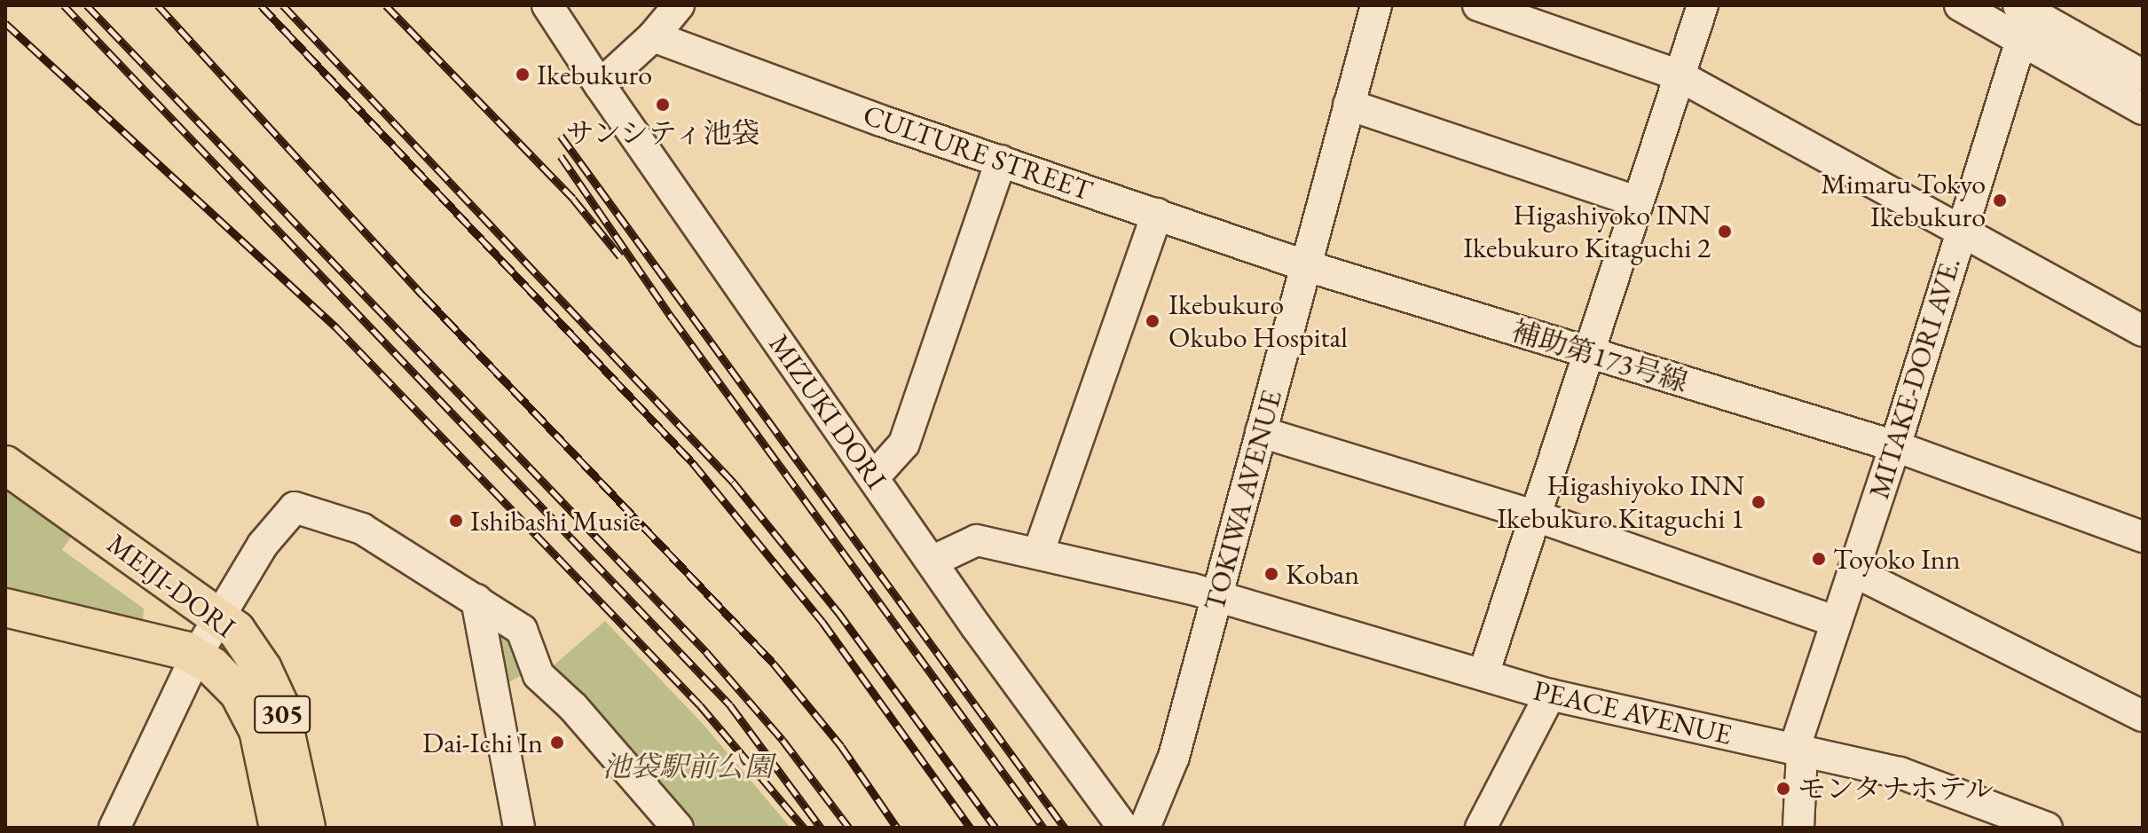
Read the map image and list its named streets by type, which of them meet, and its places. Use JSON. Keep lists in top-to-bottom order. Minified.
{"streets":{"main road":["MEIJI-DORI","305"],"street":["CULTURE STREET","補助第173号線","MITAKE-DORI AVE.","MIZUKI DORI","TOKIWA AVENUE","PEACE AVENUE"]},"crossings":[["CULTURE STREET","補助第173号線"],["CULTURE STREET","TOKIWA AVENUE"],["補助第173号線","MITAKE-DORI AVE."],["補助第173号線","TOKIWA AVENUE"],["MITAKE-DORI AVE.","PEACE AVENUE"],["MIZUKI DORI","PEACE AVENUE"],["TOKIWA AVENUE","PEACE AVENUE"]],"parks":["池袋駅前公園"],"places":["Ikebukuro","サンシティ池袋","Mimaru Tokyo Ikebukuro","Higashiyoko INN Ikebukuro Kitaguchi 2","Ikebukuro Okubo Hospital","Higashiyoko INN Ikebukuro Kitaguchi 1","Ishibashi Music","Toyoko Inn","Koban","Dai-Ichi In","モンタナホテル"]}
